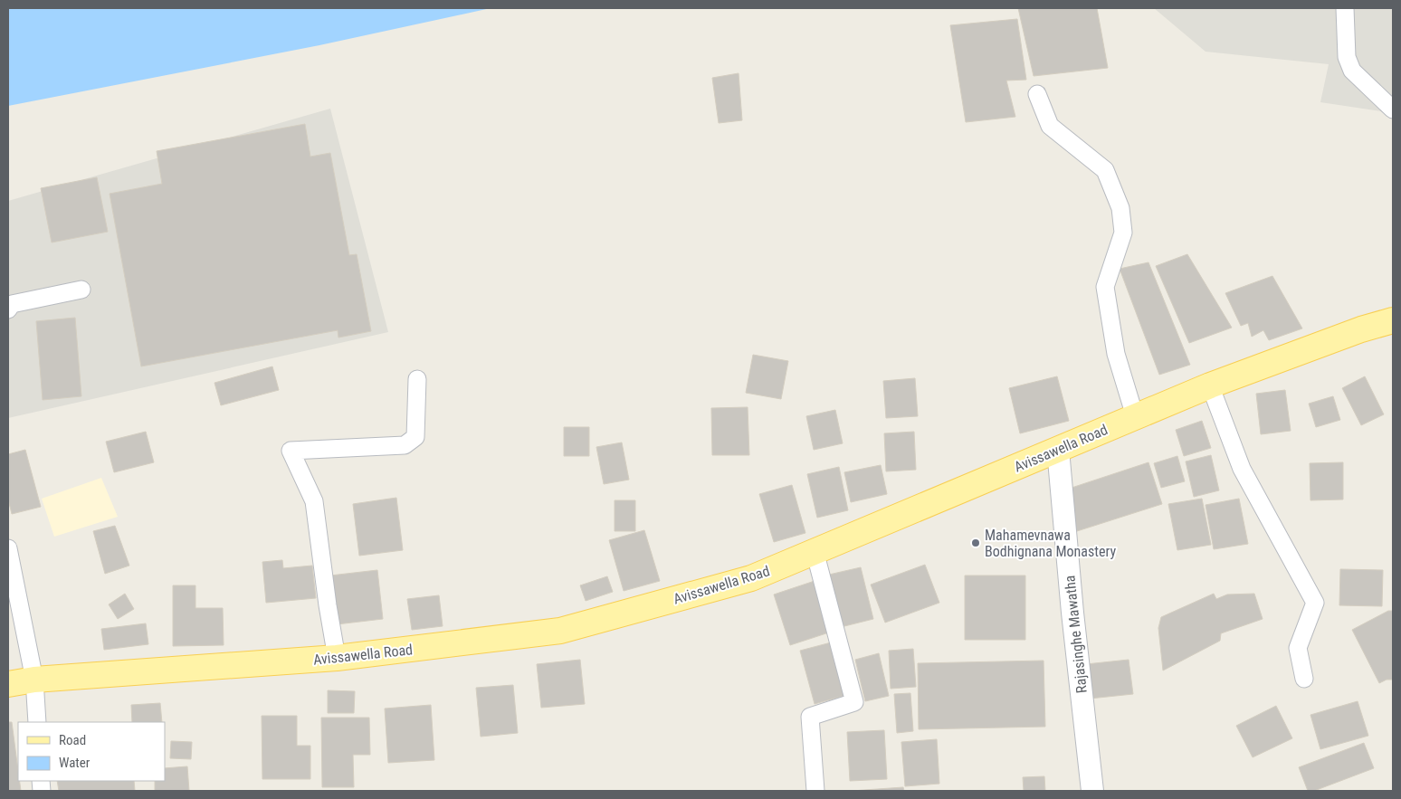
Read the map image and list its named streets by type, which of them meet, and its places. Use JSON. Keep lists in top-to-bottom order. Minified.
{"streets":{"main road":["Avissawella Road"],"street":["Rajasinghe Mawatha"]},"crossings":[["Avissawella Road","Rajasinghe Mawatha"]],"places":["Mahamevnawa Bodhignana Monastery"],"legend":["Road","Water"]}
